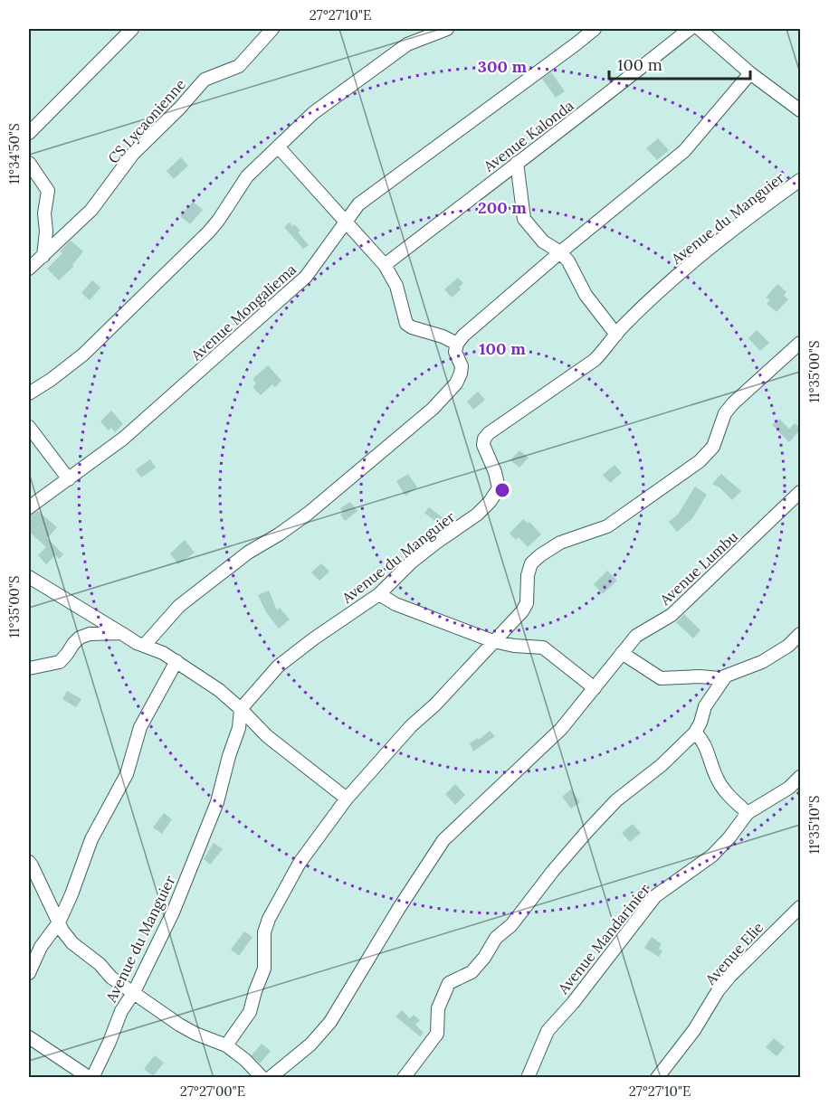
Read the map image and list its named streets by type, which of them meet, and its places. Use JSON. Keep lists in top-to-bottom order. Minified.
{"streets":{"street":["CS Lycaonienne","Avenue Kalonda","Avenue du Manguier","Avenue Mongaliema","Avenue Lumbu","Avenue Mandarinier","Avenue Elie"]},"scale_bar":"100 m","coordinates":["27°27'10\"E","11°34'50\"S","11°35'00\"S","11°35'10\"S","27°27'00\"E"],"rings":["300 m","200 m","100 m"]}
